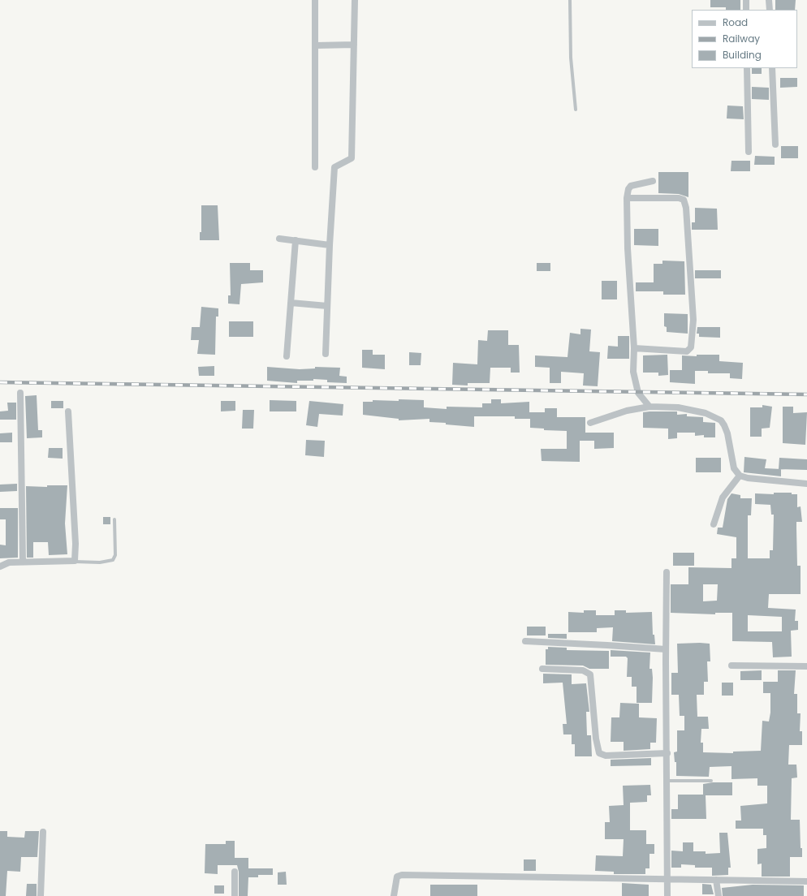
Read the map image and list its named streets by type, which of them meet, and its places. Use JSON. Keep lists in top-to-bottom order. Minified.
{"legend":["Road","Railway","Building"]}
